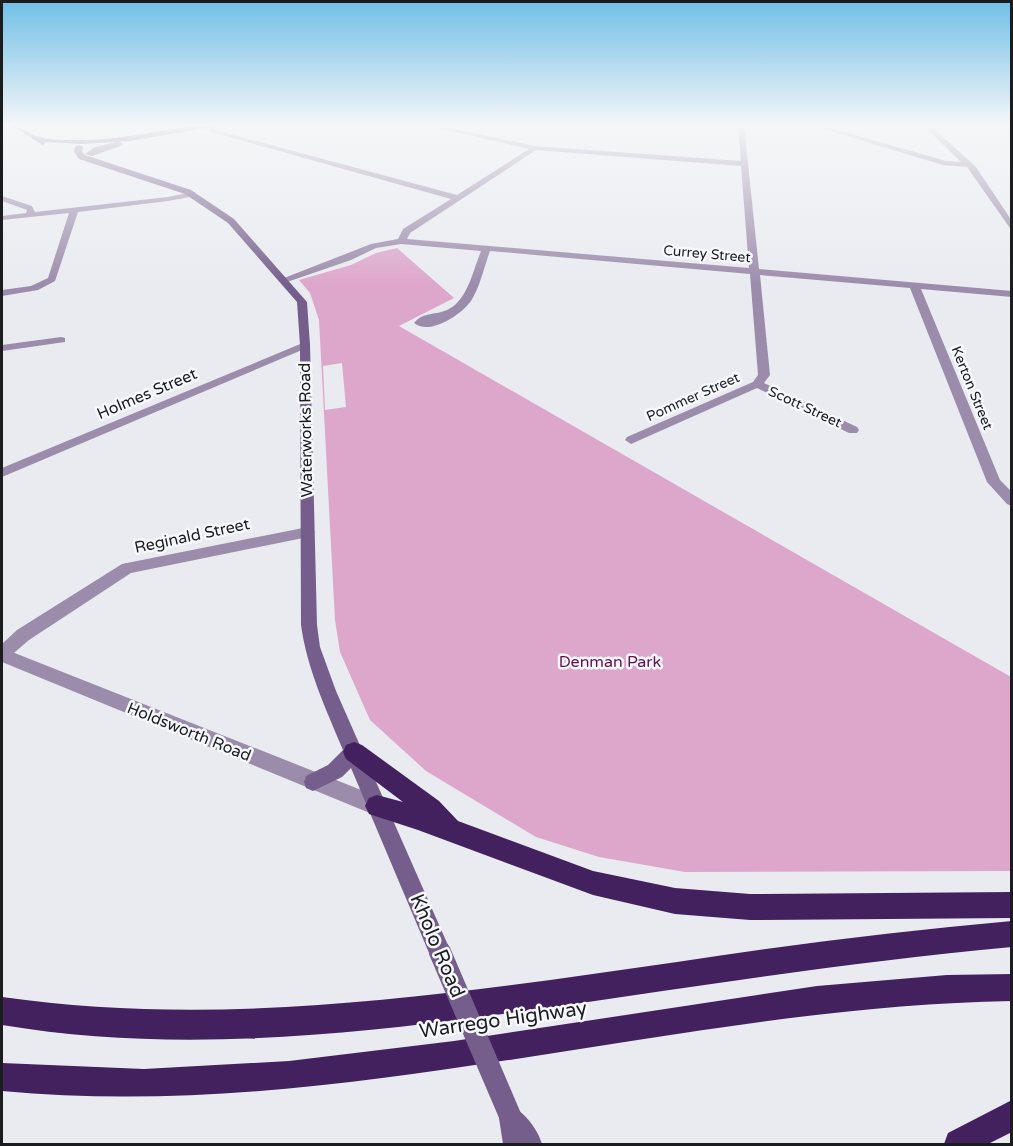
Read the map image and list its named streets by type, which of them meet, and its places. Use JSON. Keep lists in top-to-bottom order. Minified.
{"streets":{"highway":["Warrego Highway"],"main road":["Waterworks Road","Kholo Road"],"street":["Currey Street","Kerton Street","Holmes Street","Pommer Street","Scott Street","Reginald Street","Holdsworth Road"]},"crossings":[["Currey Street","Kerton Street"],["Currey Street","Pommer Street"],["Currey Street","Waterworks Road"],["Holmes Street","Waterworks Road"],["Pommer Street","Scott Street"],["Waterworks Road","Reginald Street"],["Waterworks Road","Holdsworth Road"],["Waterworks Road","Kholo Road"],["Reginald Street","Holdsworth Road"],["Holdsworth Road","Kholo Road"]],"parks":["Denman Park"]}
